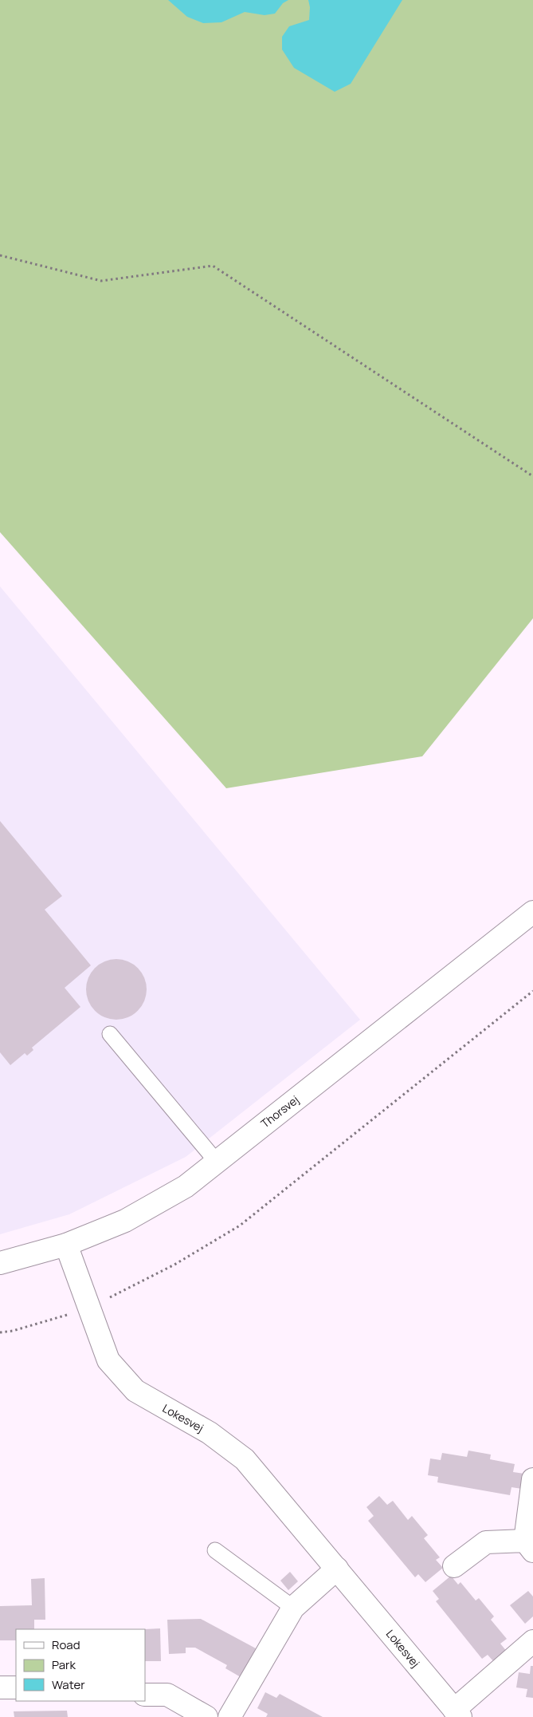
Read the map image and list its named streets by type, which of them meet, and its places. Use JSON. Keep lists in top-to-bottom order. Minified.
{"streets":{"street":["Thorsvej","Lokesvej"]},"crossings":[["Thorsvej","Lokesvej"]],"legend":["Road","Park","Water"]}
